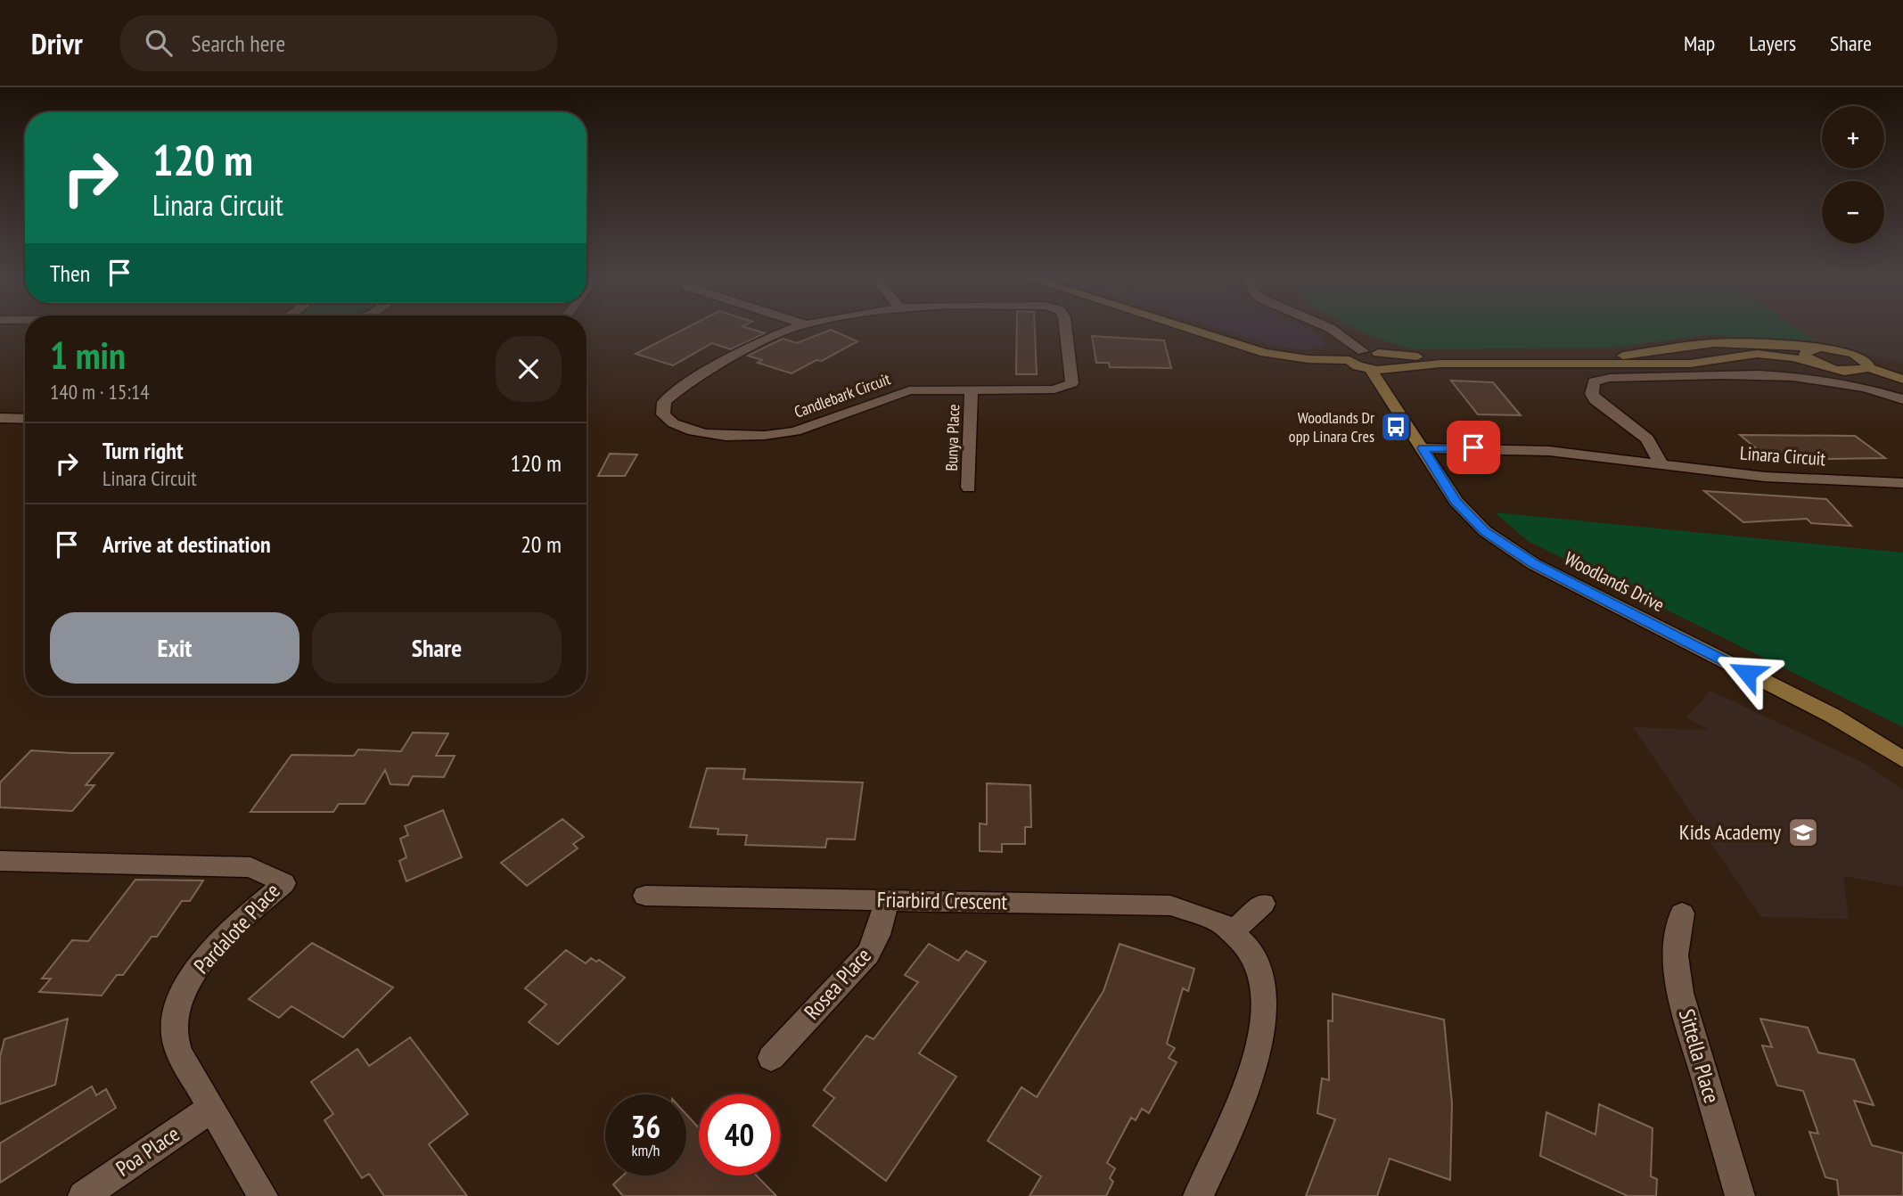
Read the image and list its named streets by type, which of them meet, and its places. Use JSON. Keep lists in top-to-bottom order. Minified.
{"streets":{"main road":["Woodlands Drive"],"street":["Candlebark Circuit","Bunya Place","Linara Circuit","Friarbird Crescent","Pardalote Place","Rosea Place","Sittella Place","Poa Place"]},"crossings":[["Candlebark Circuit","Bunya Place"],["Linara Circuit","Woodlands Drive"],["Friarbird Crescent","Rosea Place"],["Pardalote Place","Poa Place"]],"places":{"bus stop":["Woodlands Dr opp Linara Cres"],"school or university":["Kids Academy"]},"page":{"header":"Drivr","search":"Search here","nav":["Map","Layers","Share"],"map_buttons":["+","−"],"turn":["120 m","Linara Circuit"],"then":"Then","heading":["1 min","140 m · 15:14"],"list":[{"name":"Turn right","note":"Linara Circuit","value":"120 m"},{"name":"Arrive at destination","value":"20 m"}],"buttons":["Exit","Share"],"speed":"36 km/h","limit":"40"}}
